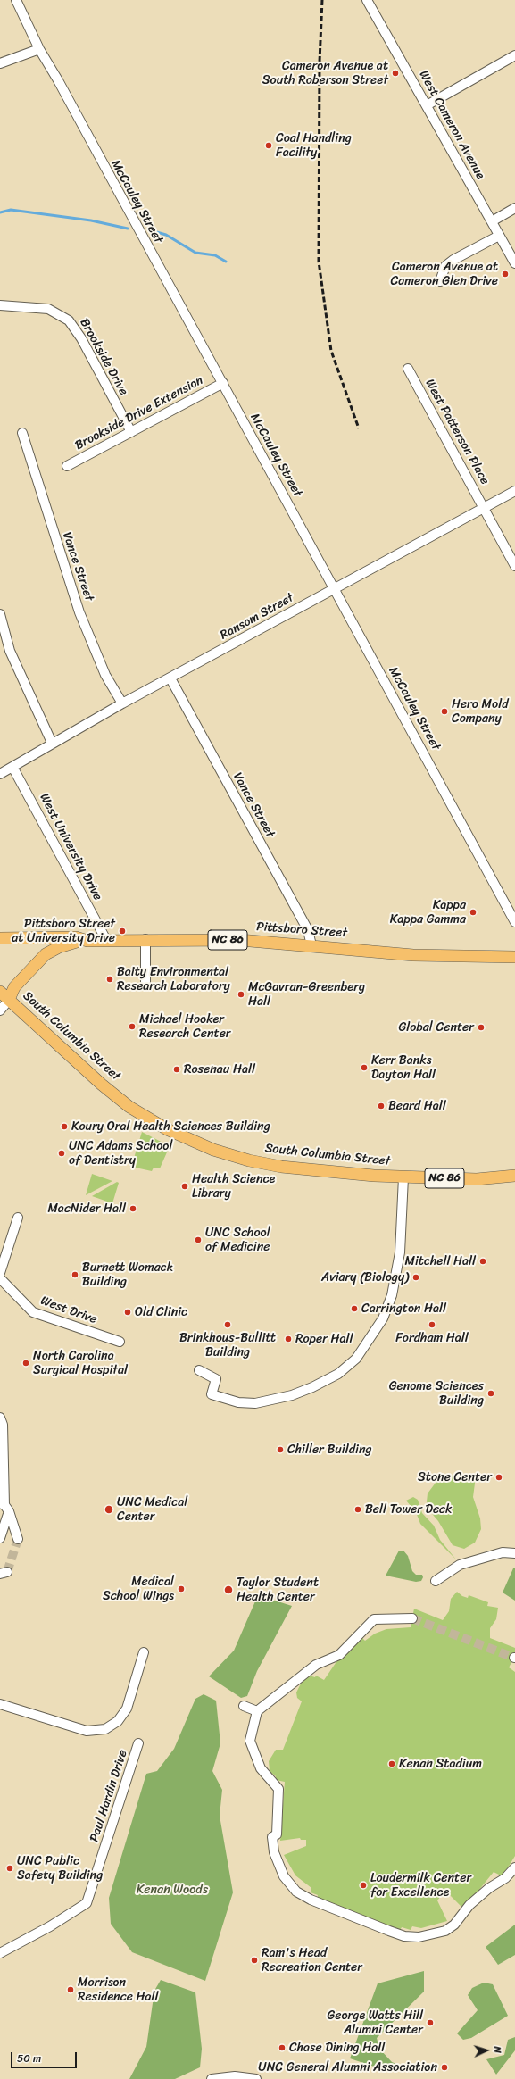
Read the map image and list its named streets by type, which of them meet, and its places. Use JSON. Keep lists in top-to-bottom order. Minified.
{"streets":{"main road":["Pittsboro Street","NC 86","South Columbia Street"],"street":["West Cameron Avenue","McCauley Street","Brookside Drive","Brookside Drive Extension","West Patterson Place","Vance Street","Ransom Street","West University Drive","West Drive","Paul Hardin Drive"]},"crossings":[["McCauley Street","Brookside Drive Extension"],["McCauley Street","Ransom Street"],["Brookside Drive","Brookside Drive Extension"],["West Patterson Place","Ransom Street"],["Vance Street","Ransom Street"],["Vance Street","Pittsboro Street"],["Ransom Street","West University Drive"],["West University Drive","Pittsboro Street"]],"parks":["Kenan Woods"],"places":["Cameron Avenue at South Roberson Street","Coal Handling Facility","Cameron Avenue at Cameron Glen Drive","Hero Mold Company","Kappa Kappa Gamma","Pittsboro Street at University Drive","Baity Environmental Research Laboratory","McGavran-Greenberg Hall","Michael Hooker Research Center","Global Center","Kerr Banks Dayton Hall","Rosenau Hall","Beard Hall","Koury Oral Health Sciences Building","UNC Adams School of Dentistry","Health Science Library","MacNider Hall","UNC School of Medicine","Mitchell Hall","Burnett Womack Building","Aviary (Biology)","Carrington Hall","Old Clinic","Brinkhous-Bullitt Building","Fordham Hall","Roper Hall","North Carolina Surgical Hospital","Genome Sciences Building","Chiller Building","Stone Center","UNC Medical Center","Bell Tower Deck","Medical School Wings","Taylor Student Health Center","Kenan Stadium","UNC Public Safety Building","Loudermilk Center for Excellence","Ram's Head Recreation Center","Morrison Residence Hall","George Watts Hill Alumni Center","Chase Dining Hall","UNC General Alumni Association"],"scale_bar":"50 m","north":"right"}
